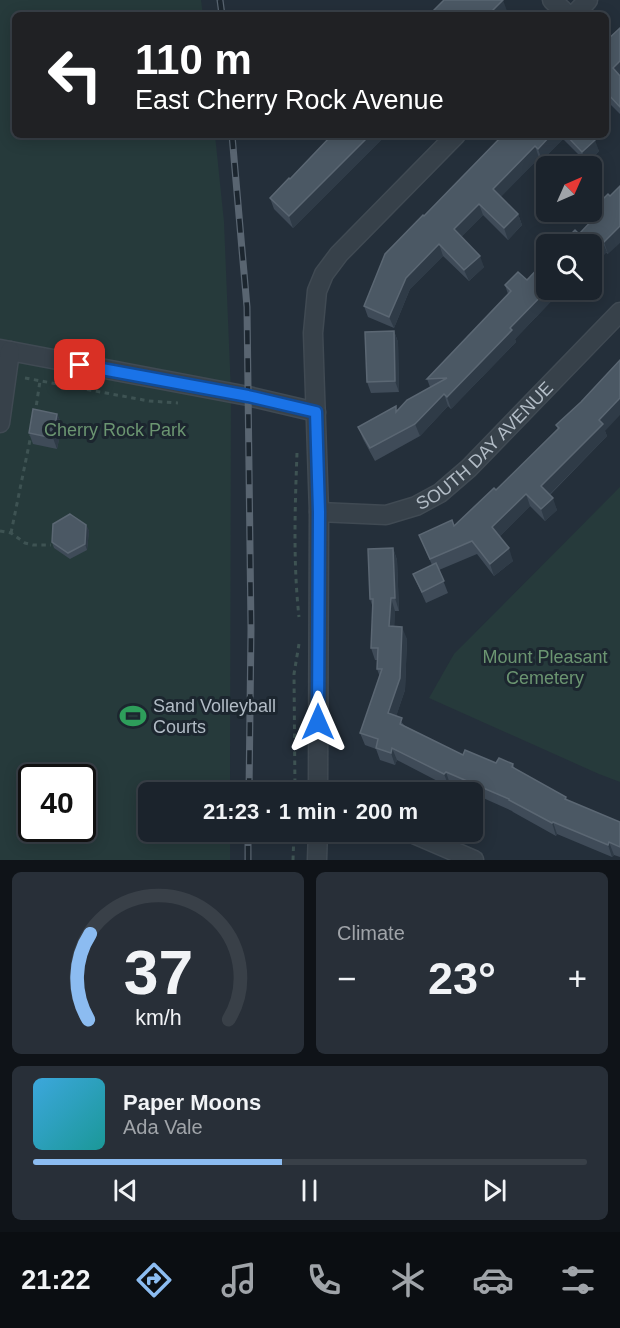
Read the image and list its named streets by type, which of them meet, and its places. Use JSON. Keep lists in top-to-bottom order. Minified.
{"streets":{"street":["SOUTH DAY AVENUE"]},"parks":["Cherry Rock Park","Mount Pleasant Cemetery"],"places":{"sports":["Sand Volleyball Courts"]},"north":"top right","page":{"turn":["110 m","East Cherry Rock Avenue"],"limit":"40","trip":"21:23 · 1 min · 200 m","tile":"Climate","heat":["−","23°","+"],"song":["Paper Moons","Ada Vale"],"tabs":"21:22","gauge":["37","km/h"]}}
